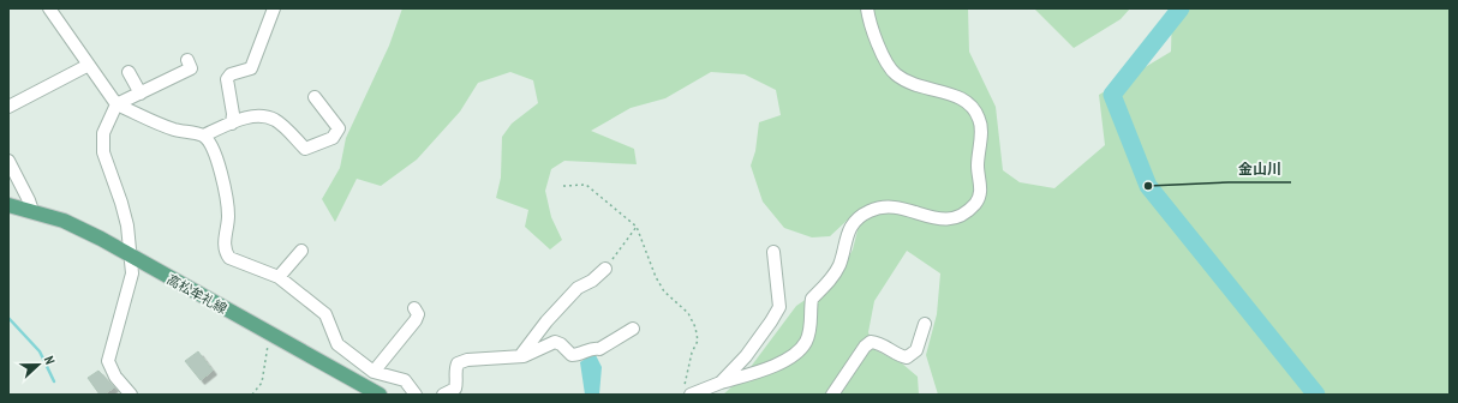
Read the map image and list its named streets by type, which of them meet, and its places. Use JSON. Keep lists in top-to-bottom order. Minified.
{"streets":{"main road":["高松牟礼線"]},"places":["金山川"],"north":"right"}
